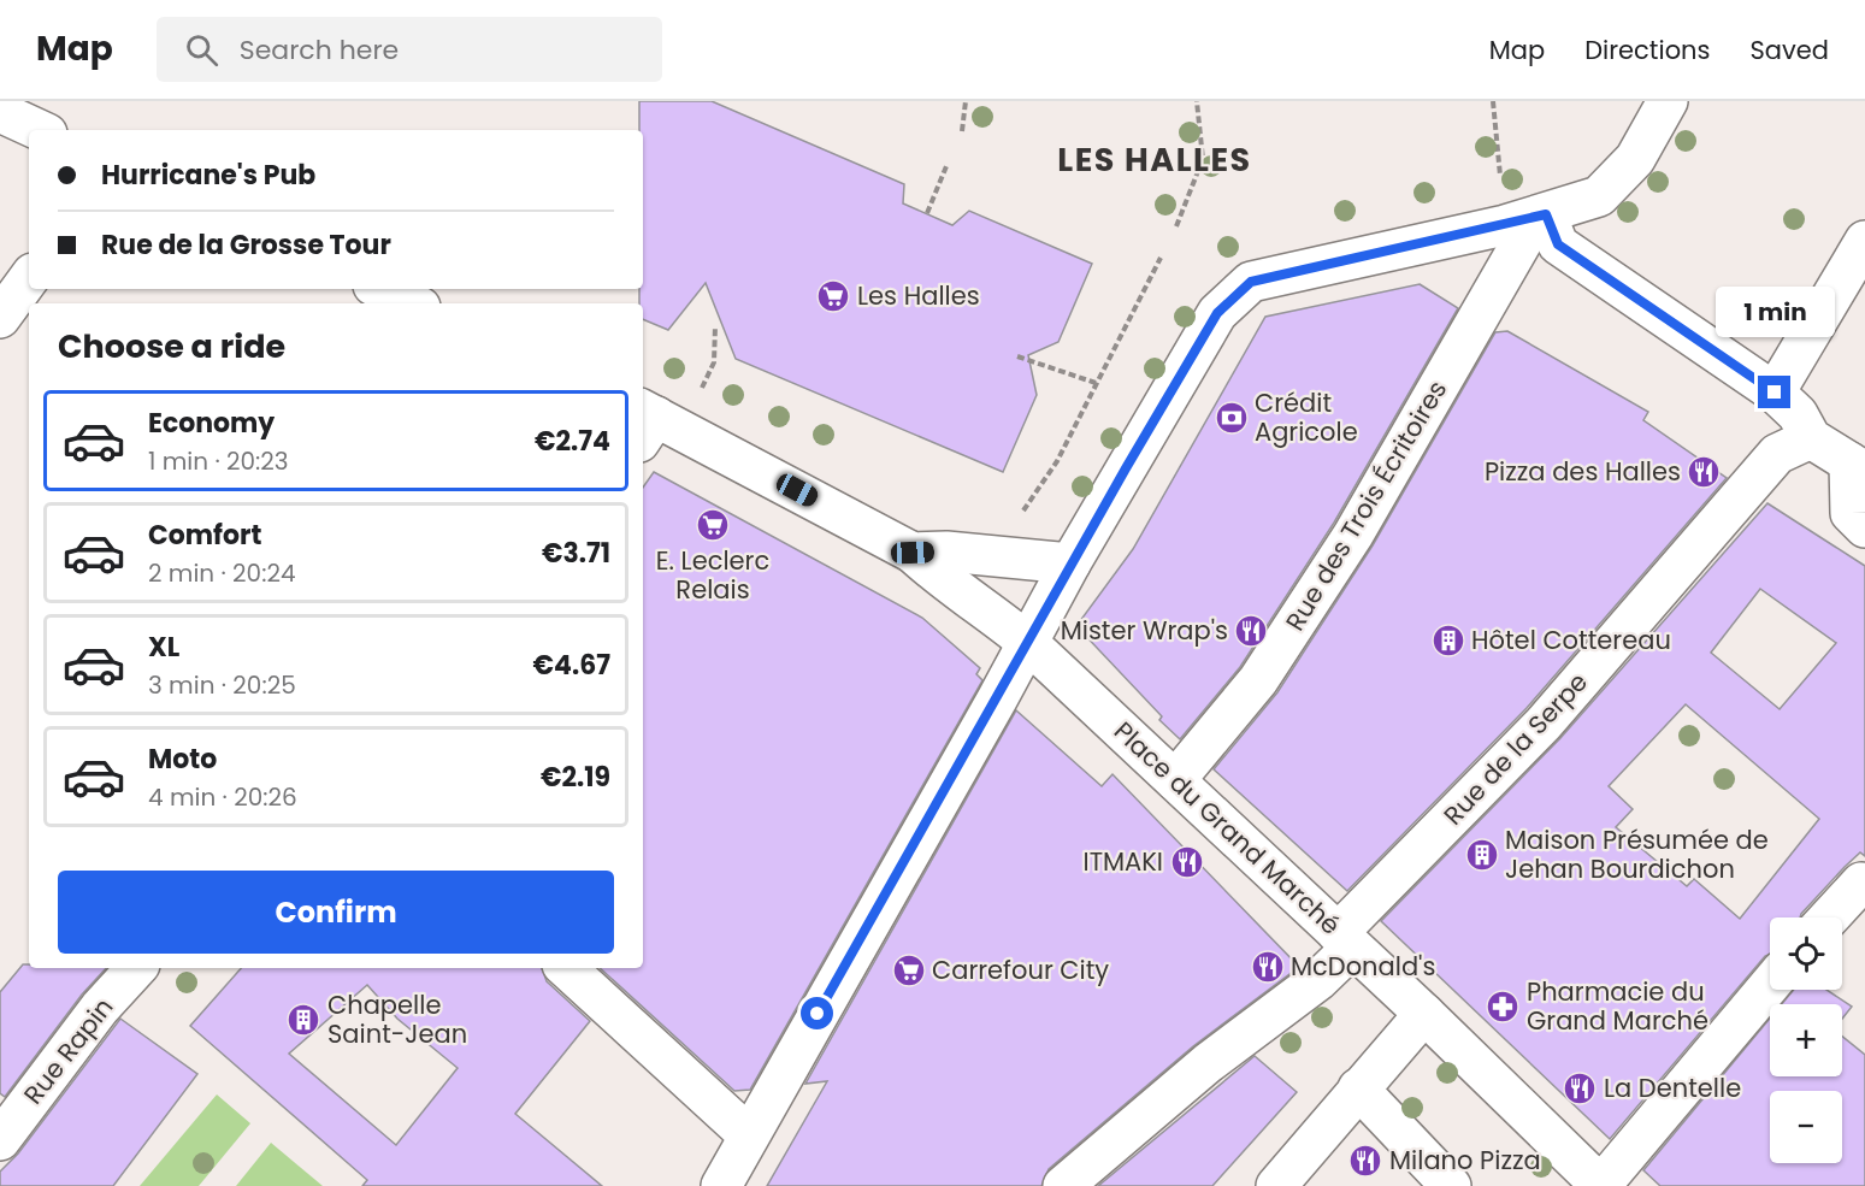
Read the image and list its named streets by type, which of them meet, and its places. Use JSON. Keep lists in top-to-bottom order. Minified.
{"streets":{"street":["Rue des Trois Écritoires","Rue de la Serpe","Place du Grand Marché","Rue Rapin"]},"crossings":[["Rue des Trois Écritoires","Place du Grand Marché"],["Rue de la Serpe","Place du Grand Marché"]],"districts":["LES HALLES"],"places":{"supermarket":["Les Halles","E. Leclerc Relais","Carrefour City"],"bank":["Crédit Agricole"],"restaurant":["Pizza des Halles","Mister Wrap's","ITMAKI","McDonald's","La Dentelle","Milano Pizza"],"building":["Hôtel Cottereau","Maison Présumée de Jehan Bourdichon","Chapelle Saint-Jean"],"pharmacy":["Pharmacie du Grand Marché"]},"page":{"header":"Map","search":"Search here","nav":["Map","Directions","Saved"],"banner":["Hurricane's Pub","Rue de la Grosse Tour"],"bubble":"1 min","heading":"Choose a ride","list":[{"name":"Economy","note":"1 min · 20:23","value":"€2.74"},{"name":"Comfort","note":"2 min · 20:24","value":"€3.71"},{"name":"XL","note":"3 min · 20:25","value":"€4.67"},{"name":"Moto","note":"4 min · 20:26","value":"€2.19"}],"buttons":"Confirm","map_buttons":["+","−"]}}
